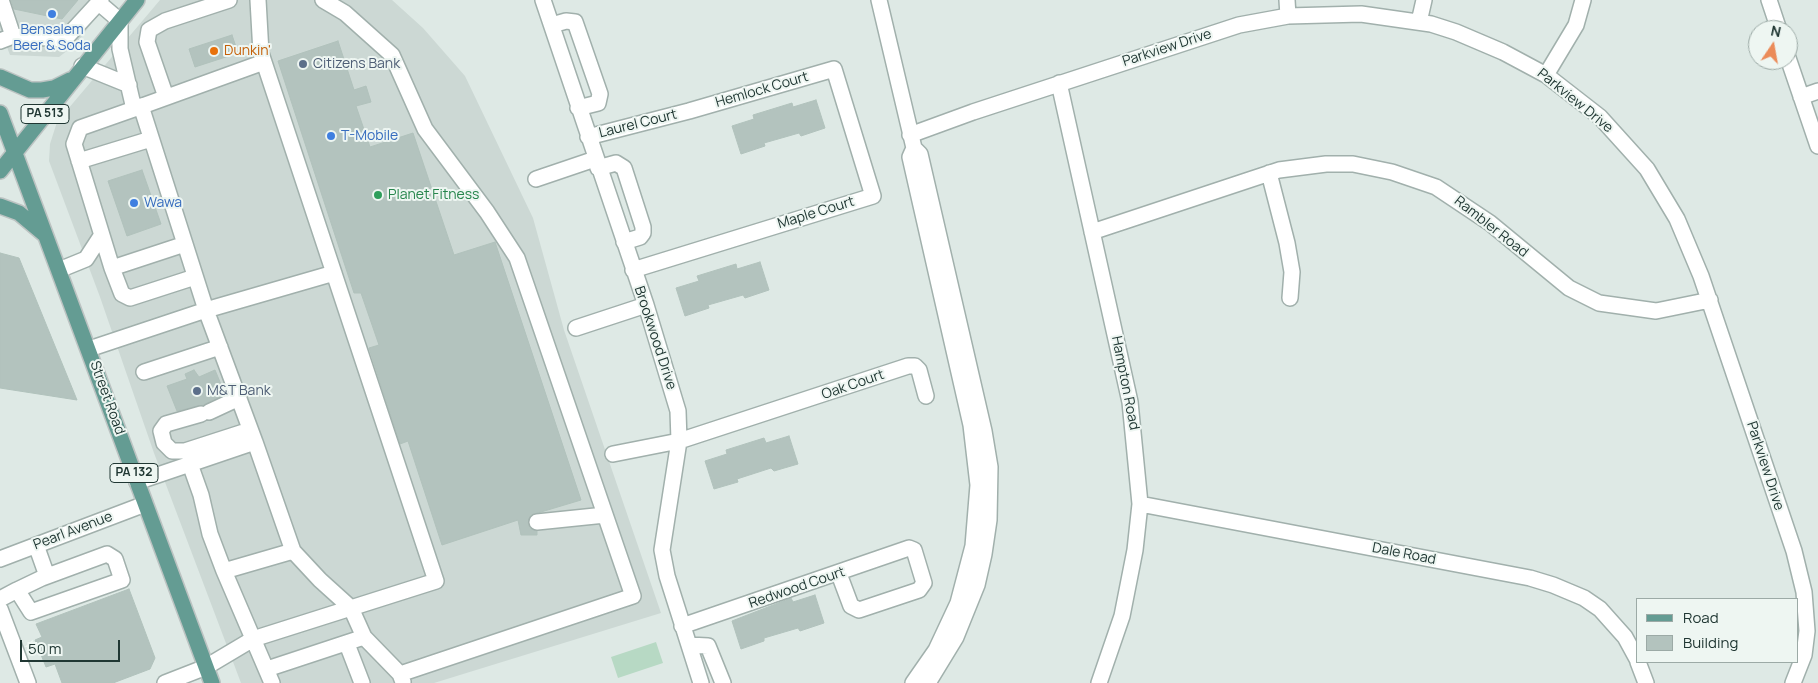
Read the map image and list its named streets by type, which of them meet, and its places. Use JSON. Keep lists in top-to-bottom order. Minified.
{"streets":{"main road":["PA 513","Street Road","PA 132"],"street":["Parkview Drive","Hemlock Court","Laurel Court","Maple Court","Rambler Road","Brookwood Drive","Hampton Road","Oak Court","Pearl Avenue","Dale Road","Redwood Court"]},"crossings":[["Parkview Drive","Rambler Road"],["Parkview Drive","Hampton Road"],["Hemlock Court","Laurel Court"],["Hemlock Court","Maple Court"],["PA 513","Street Road"],["Laurel Court","Brookwood Drive"],["Maple Court","Brookwood Drive"],["Rambler Road","Hampton Road"],["Brookwood Drive","Oak Court"],["Brookwood Drive","Redwood Court"],["Hampton Road","Dale Road"],["Street Road","Pearl Avenue"]],"places":["Bensalem Beer & Soda","Dunkin'","Citizens Bank","T-Mobile","Planet Fitness","Wawa","M&T Bank"],"legend":["Road","Building"],"scale_bar":"50 m","north":"top"}
